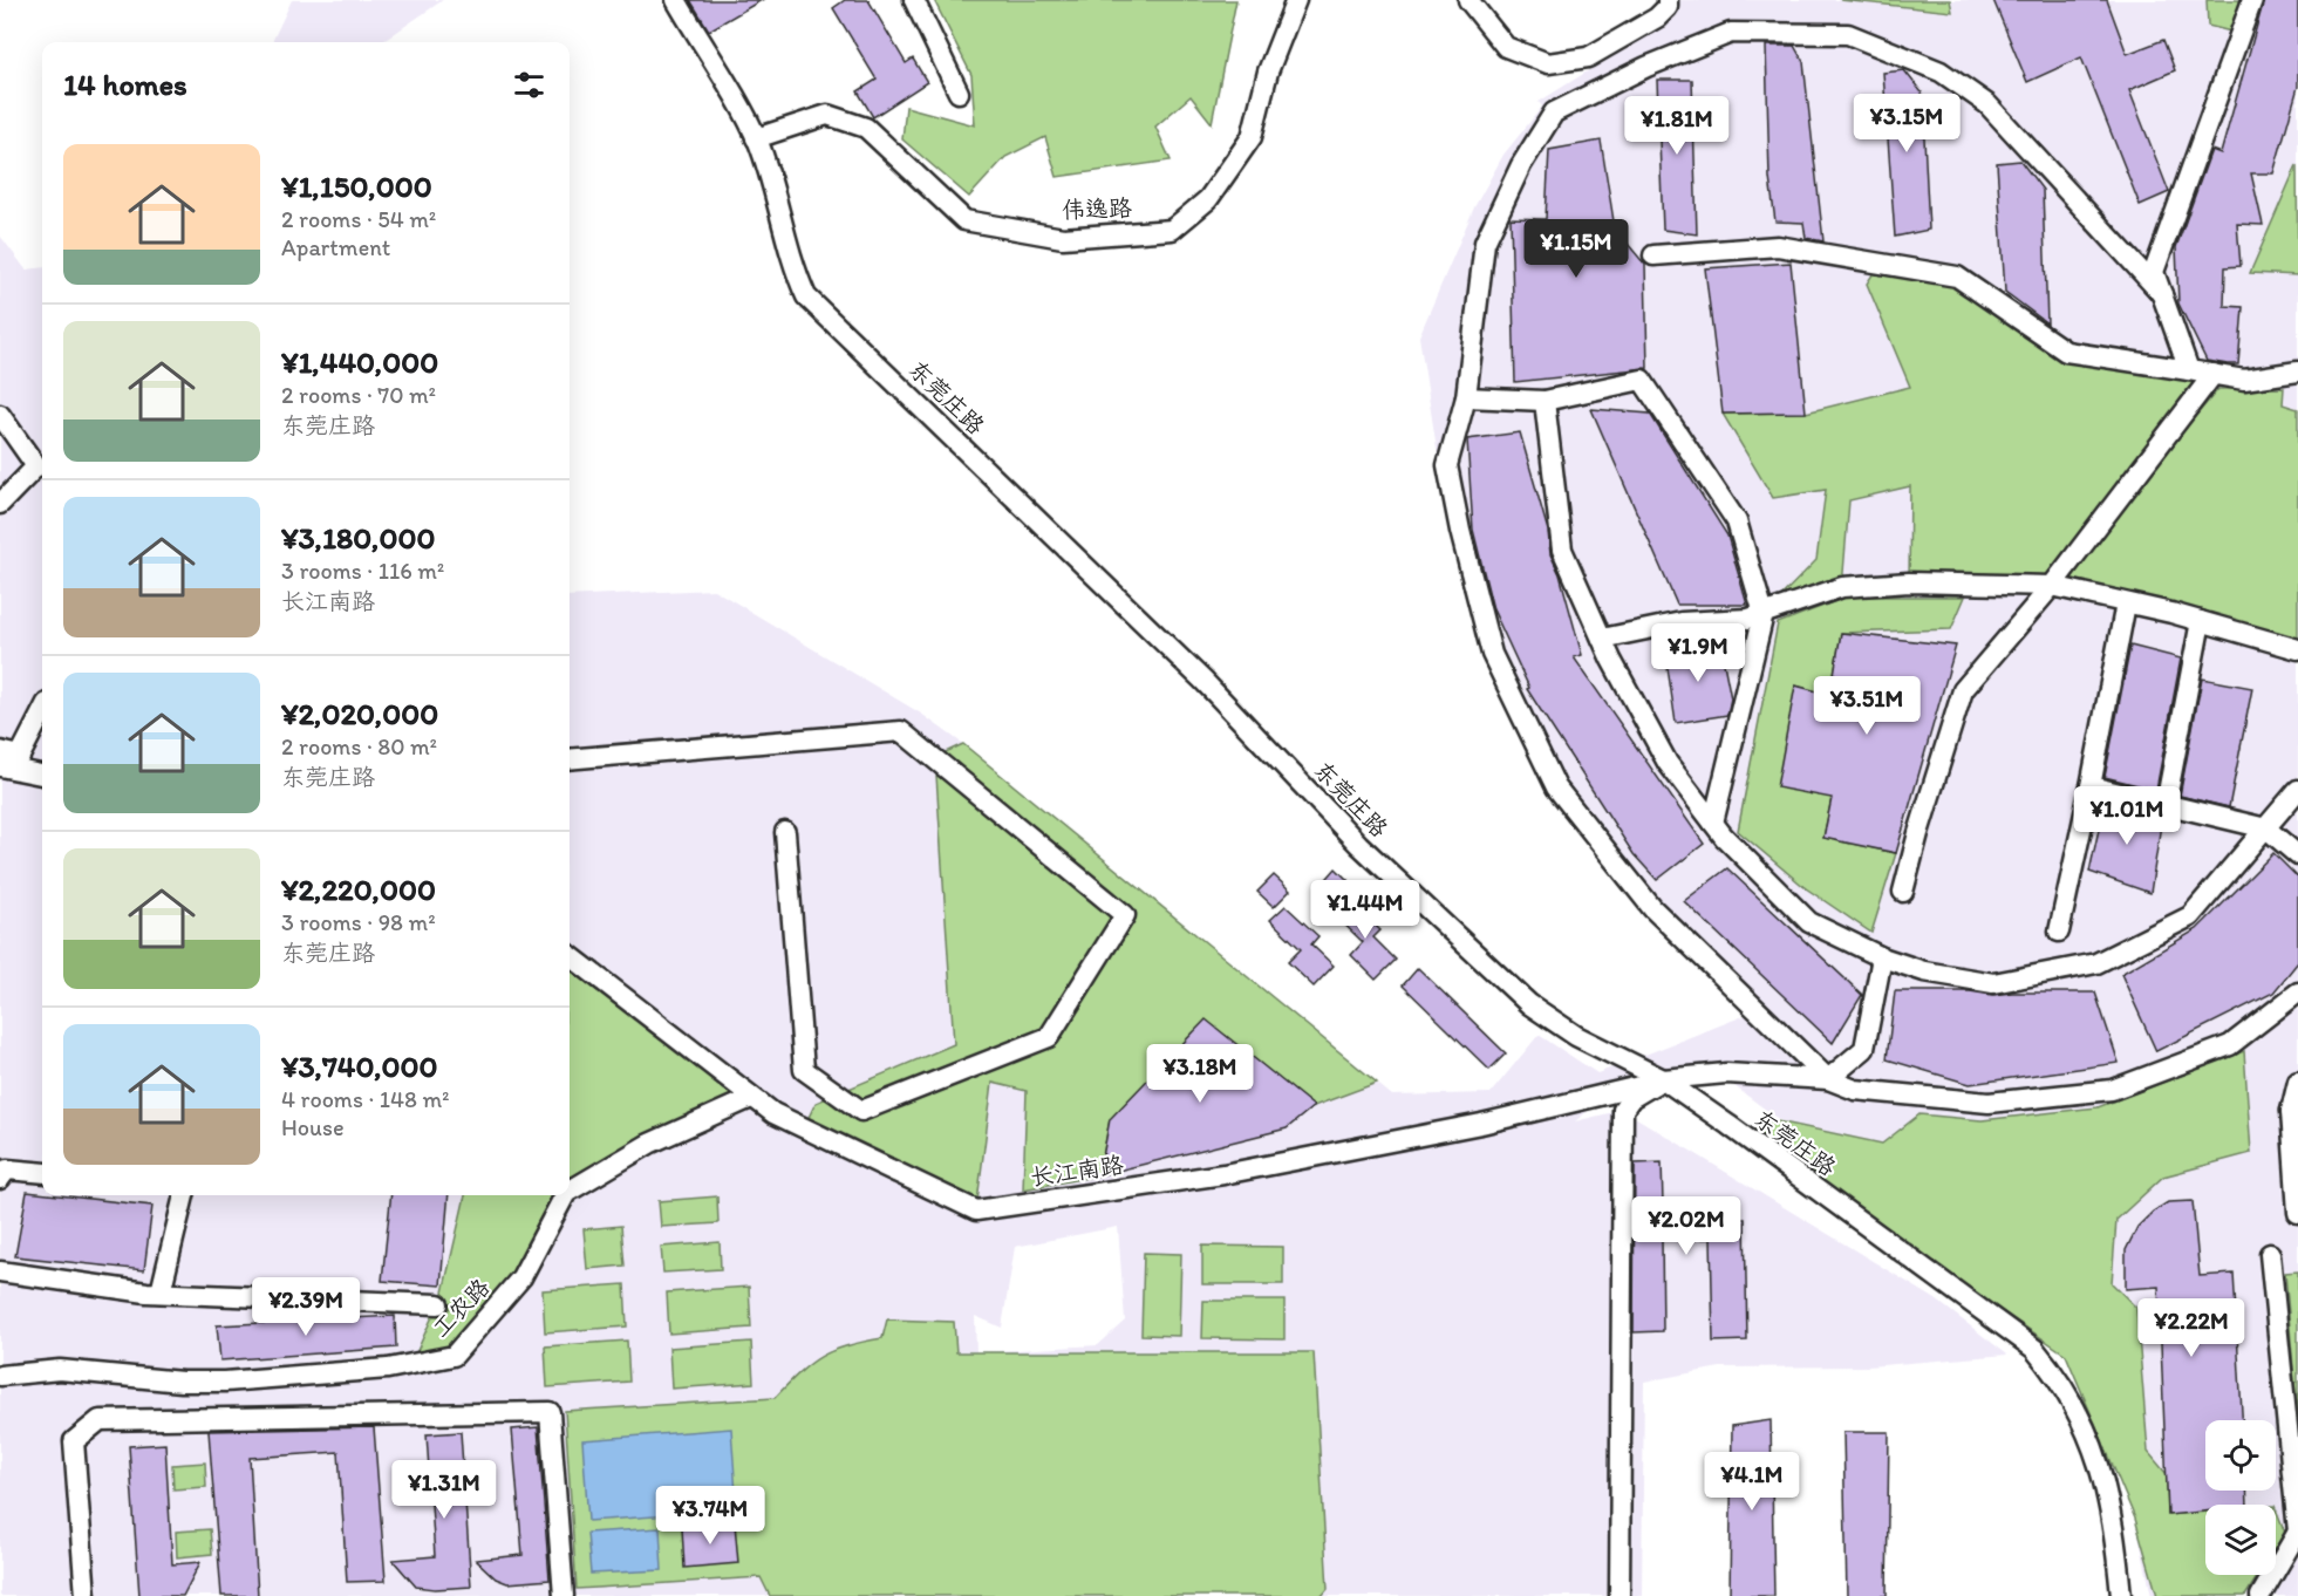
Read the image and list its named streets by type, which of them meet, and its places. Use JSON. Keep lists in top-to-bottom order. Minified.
{"streets":{"street":["伟逸路","东莞庄路","长江南路","工农路"]},"crossings":[["伟逸路","东莞庄路"],["东莞庄路","长江南路"],["长江南路","工农路"]],"page":{"heading":"14 homes","price":["¥3.15M","¥1.81M","¥1.15M","¥1.9M","¥3.51M","¥1.01M","¥1.44M","¥3.18M","¥2.02M","¥2.39M","¥2.22M","¥4.1M","¥1.31M","¥3.74M"],"list":[{"name":"¥1,150,000","note":"2 rooms · 54 m² · Apartment"},{"name":"¥1,440,000","note":"2 rooms · 70 m² · 东莞庄路"},{"name":"¥3,180,000","note":"3 rooms · 116 m² · 长江南路"},{"name":"¥2,020,000","note":"2 rooms · 80 m² · 东莞庄路"},{"name":"¥2,220,000","note":"3 rooms · 98 m² · 东莞庄路"},{"name":"¥3,740,000","note":"4 rooms · 148 m² · House"}]}}
